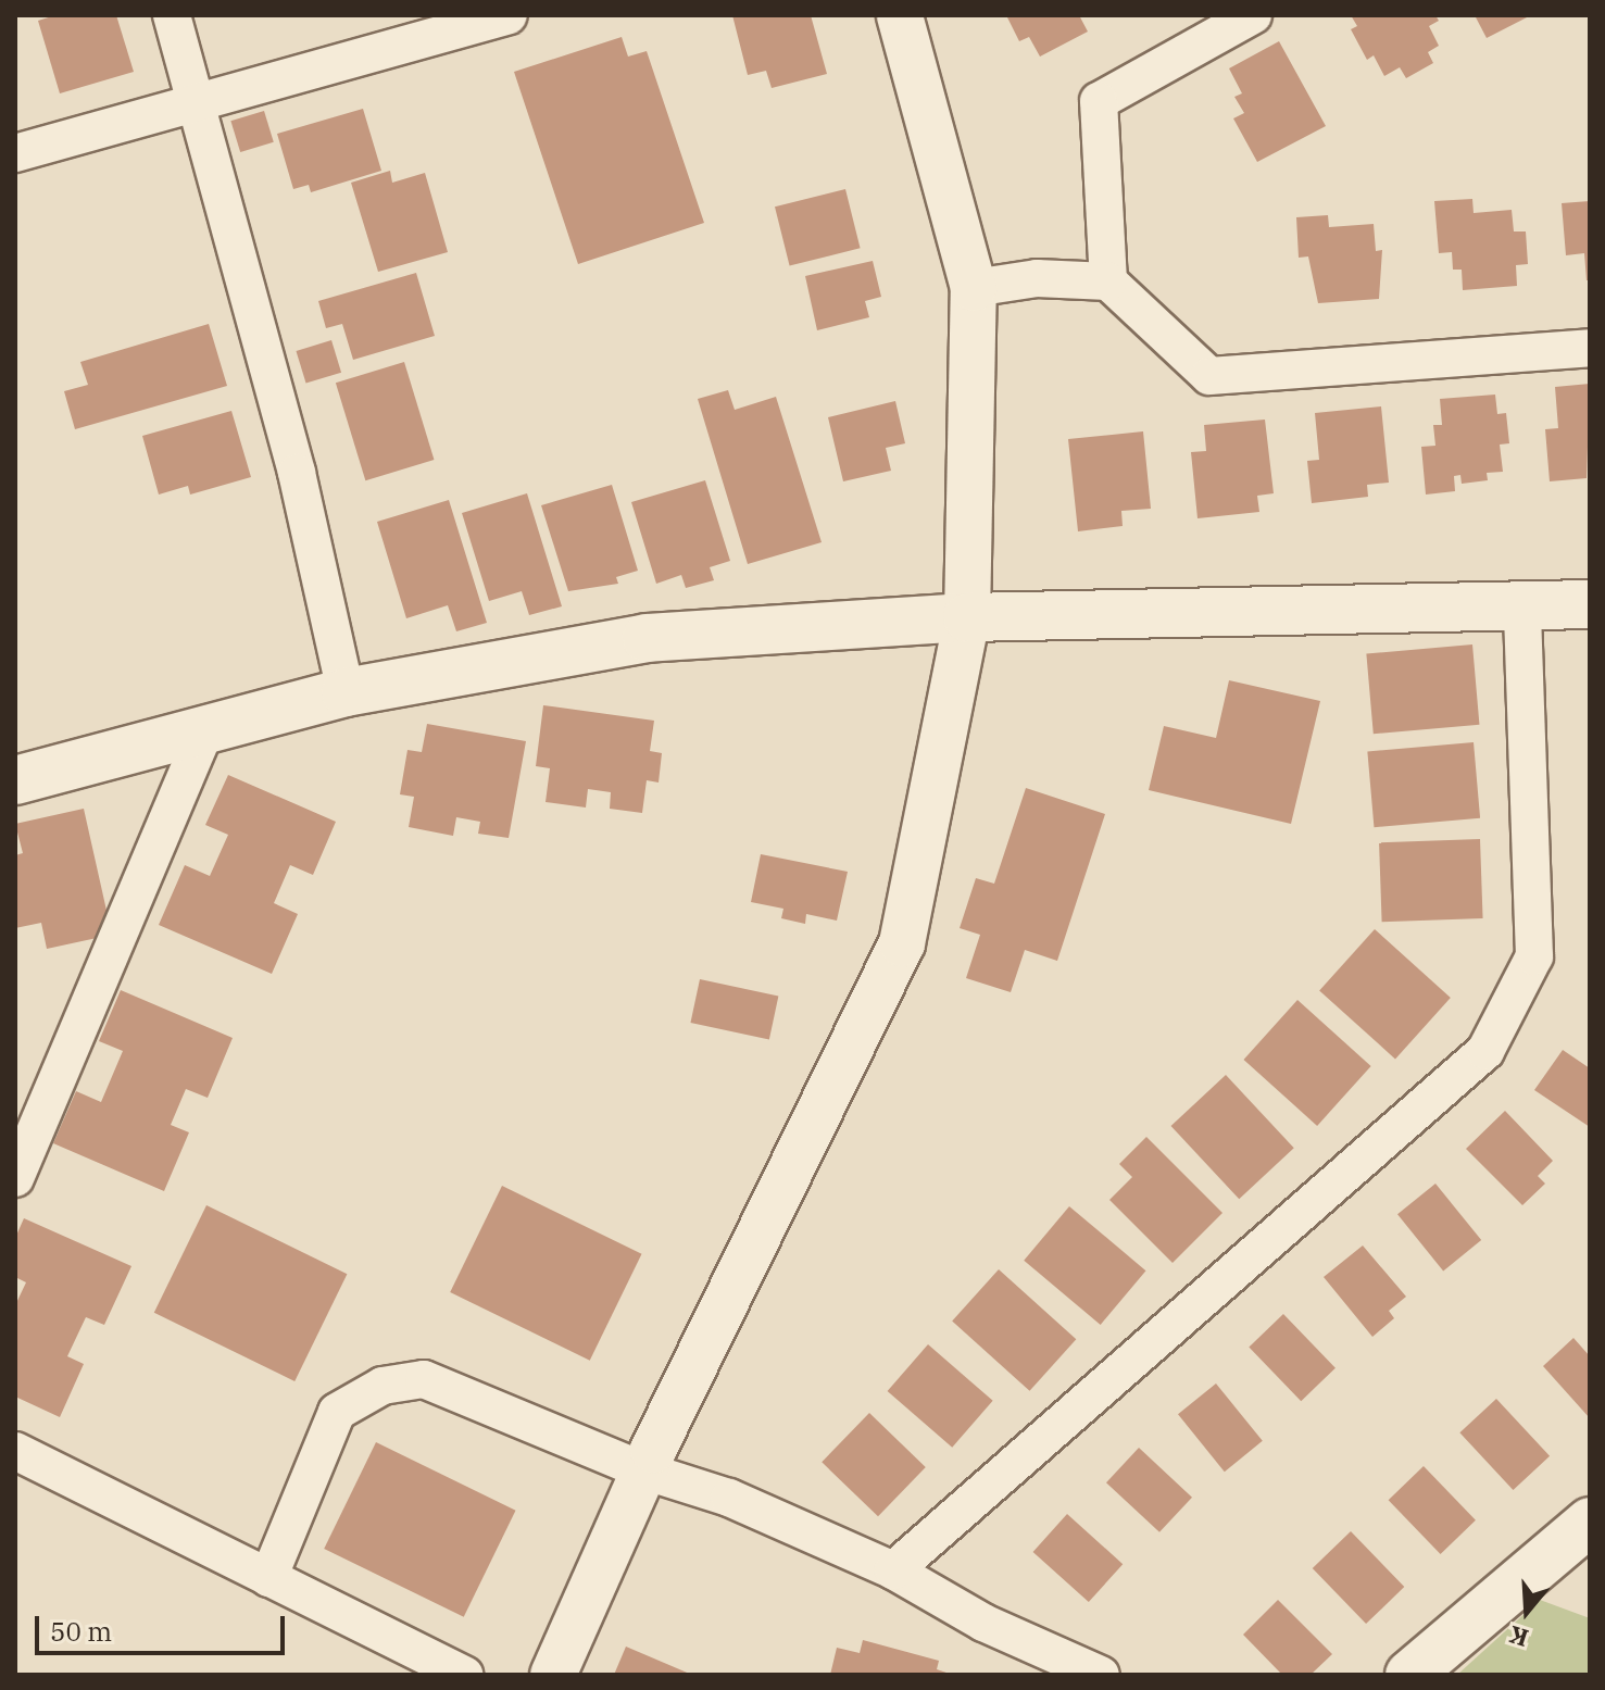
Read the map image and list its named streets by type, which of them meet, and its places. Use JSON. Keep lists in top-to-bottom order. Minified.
{"scale_bar":"50 m","north":"bottom"}
